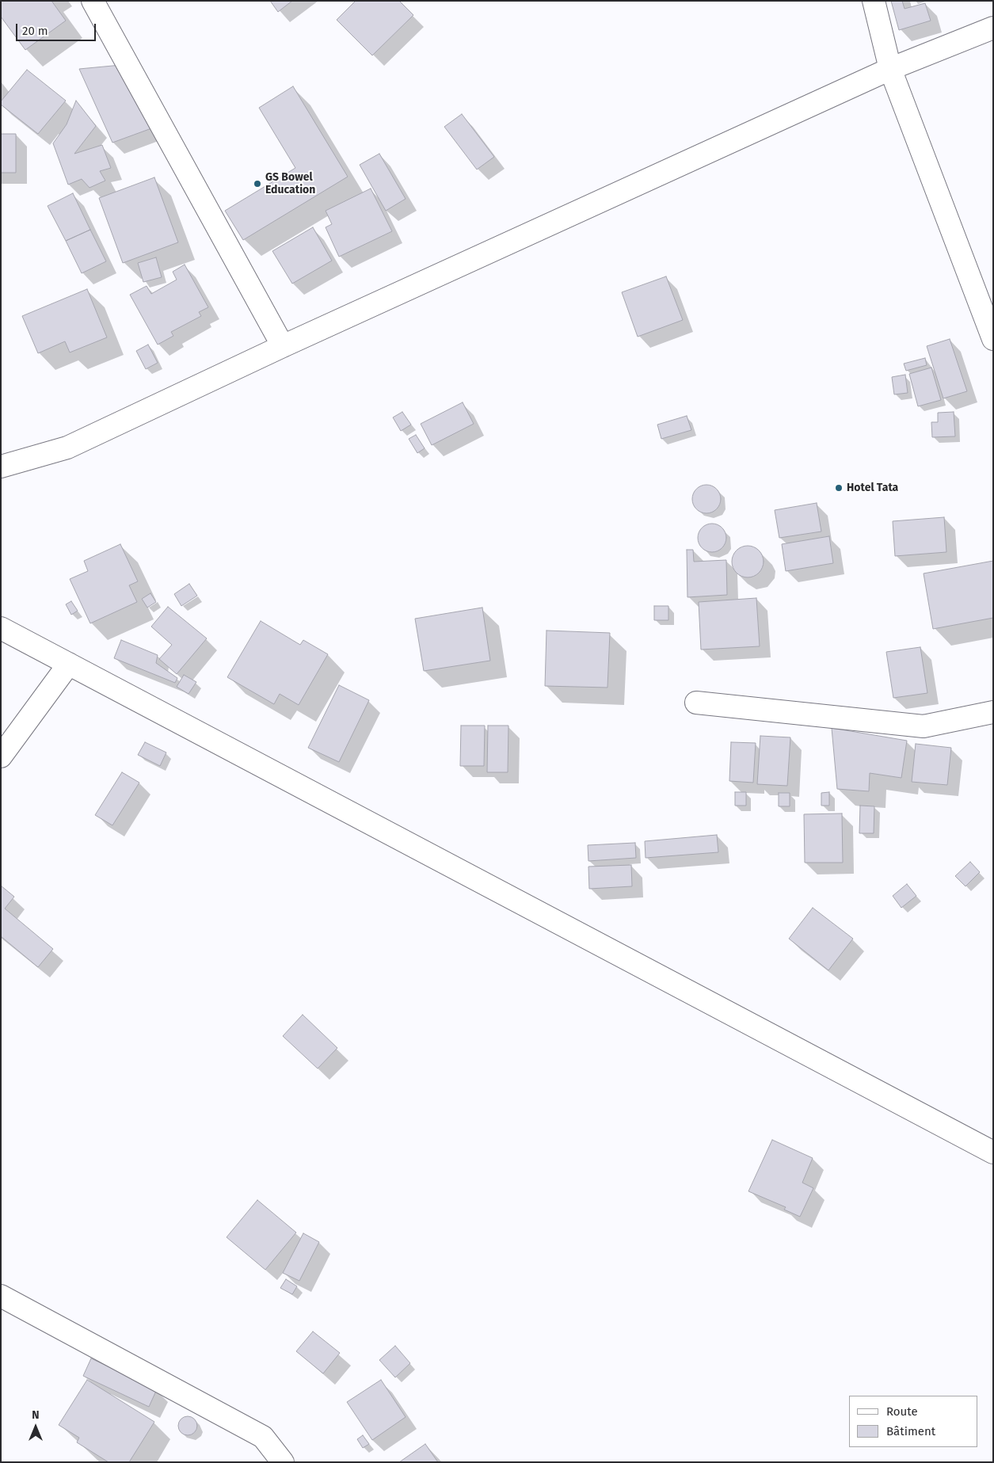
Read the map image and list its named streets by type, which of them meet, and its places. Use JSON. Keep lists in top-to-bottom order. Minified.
{"places":["GS Bowel Education","Hotel Tata"],"legend":["Route","Bâtiment"],"scale_bar":"20 m","north":"top"}
